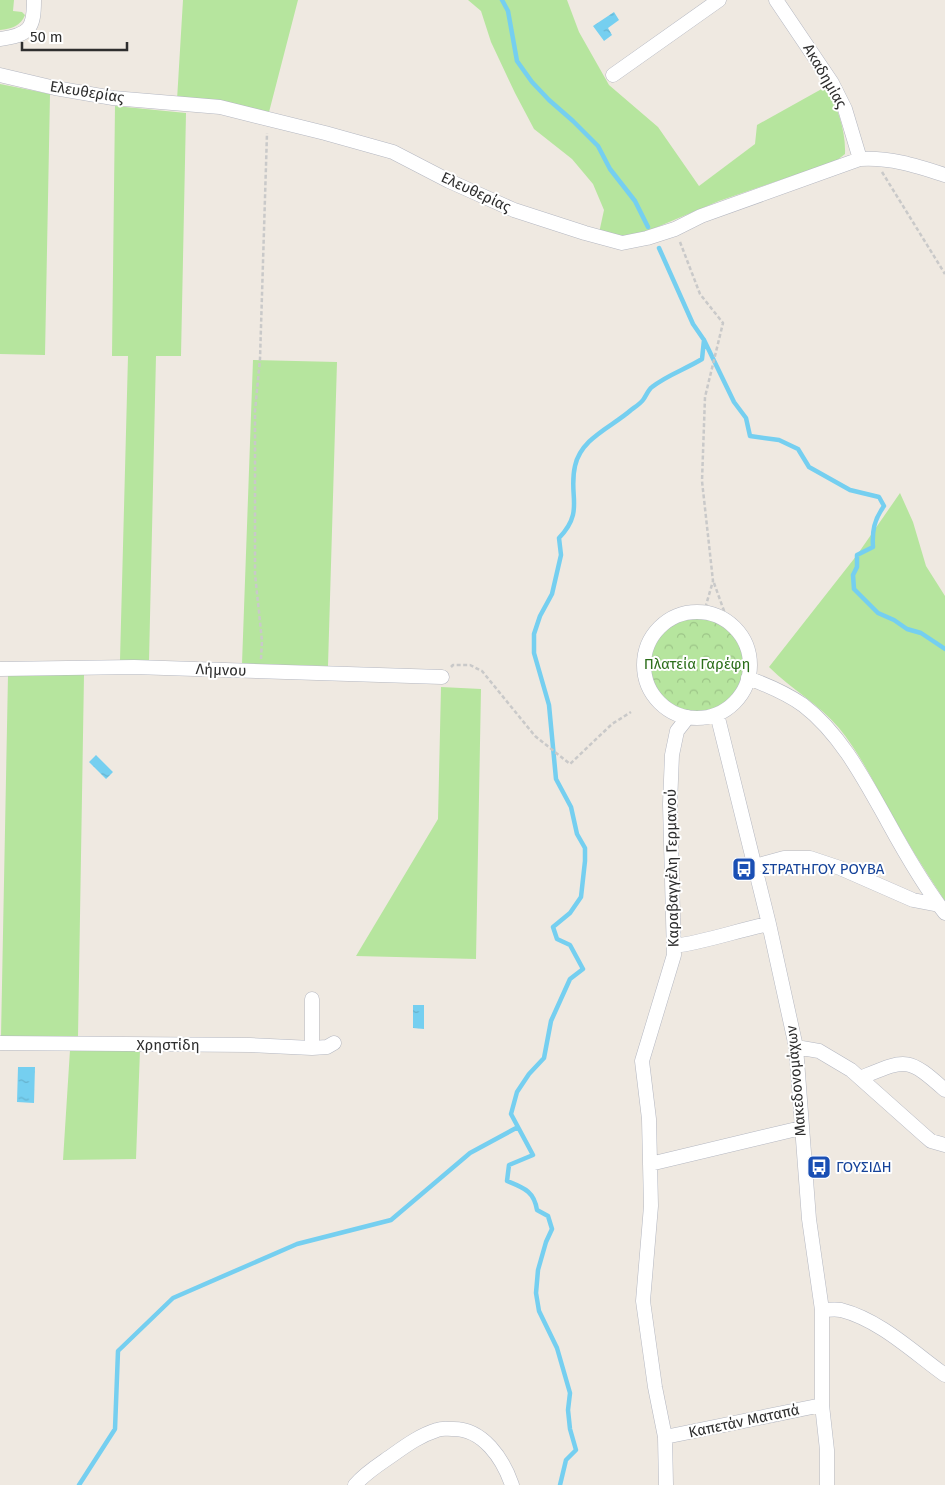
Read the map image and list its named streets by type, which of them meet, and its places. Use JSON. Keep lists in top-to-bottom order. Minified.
{"streets":{"street":["Ακαδημίας","Ελευθερίας","Λήμνου","Καραβαγγέλη Γερμανού","Χρηστίδη","Μακεδονομάχων","Καπετάν Ματαπά"]},"crossings":[["Ακαδημίας","Ελευθερίας"],["Καραβαγγέλη Γερμανού","Μακεδονομάχων"],["Καραβαγγέλη Γερμανού","Καπετάν Ματαπά"],["Μακεδονομάχων","Καπετάν Ματαπά"]],"parks":["Πλατεία Γαρέφη"],"places":{"bus stop":["ΣΤΡΑΤΗΓΟΥ ΡΟΥΒΑ","ΓΟΥΣΙΔΗ"]},"scale_bar":"50 m"}
